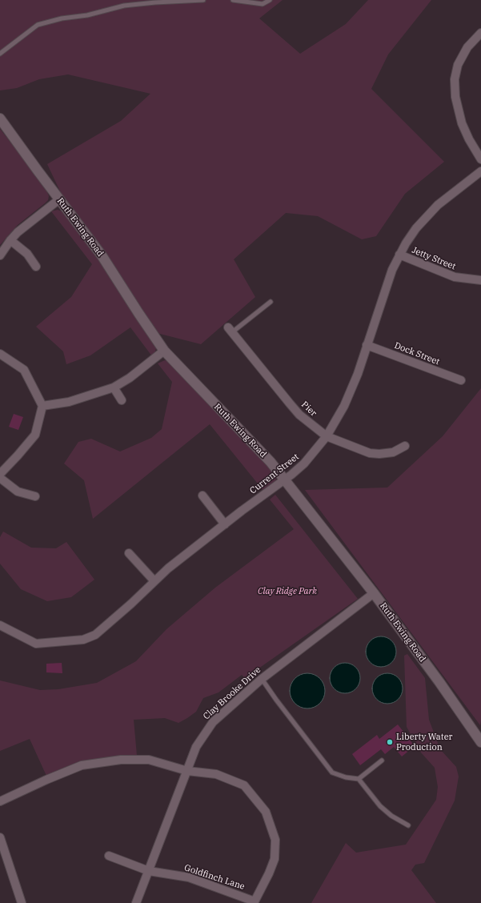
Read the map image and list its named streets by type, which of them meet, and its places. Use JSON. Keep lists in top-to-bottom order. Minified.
{"streets":{"street":["Ruth Ewing Road","Jetty Street","Dock Street","Pier","Current Street","Clay Brooke Drive","Goldfinch Lane"]},"crossings":[["Ruth Ewing Road","Current Street"],["Ruth Ewing Road","Clay Brooke Drive"],["Jetty Street","Current Street"],["Dock Street","Current Street"],["Pier","Current Street"],["Clay Brooke Drive","Goldfinch Lane"]],"parks":["Clay Ridge Park"],"places":["Liberty Water Production"]}
